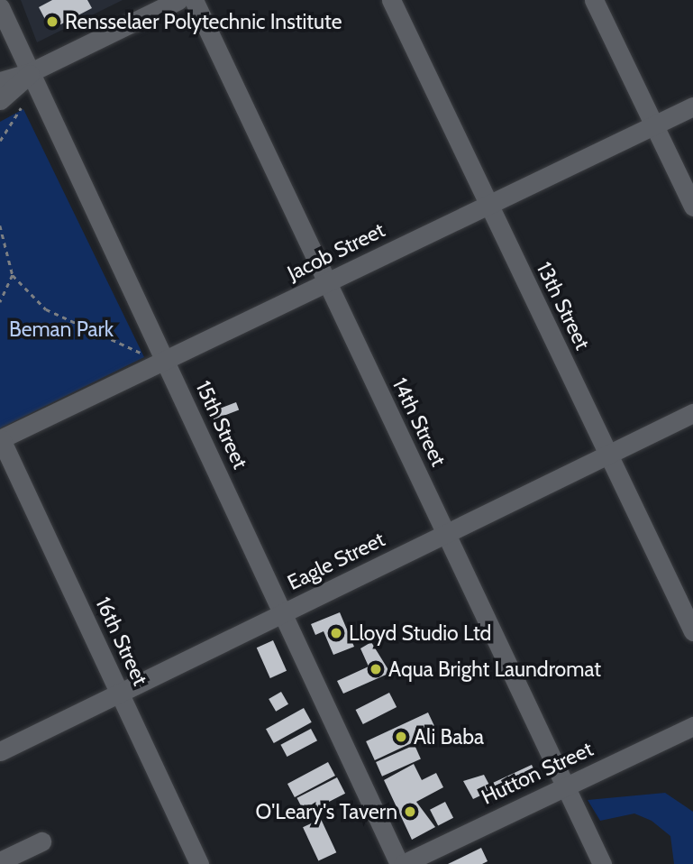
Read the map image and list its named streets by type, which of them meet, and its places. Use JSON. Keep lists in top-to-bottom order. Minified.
{"streets":{"street":["Jacob Street","13th Street","14th Street","15th Street","Eagle Street","16th Street","Hutton Street"]},"crossings":[["Jacob Street","13th Street"],["Jacob Street","14th Street"],["Jacob Street","15th Street"],["Jacob Street","16th Street"],["13th Street","Eagle Street"],["14th Street","Eagle Street"],["14th Street","Hutton Street"],["15th Street","Eagle Street"],["15th Street","Hutton Street"],["Eagle Street","16th Street"]],"parks":["Beman Park"],"places":["Rensselaer Polytechnic Institute","Lloyd Studio Ltd","Aqua Bright Laundromat","Ali Baba","O'Leary's Tavern"]}
